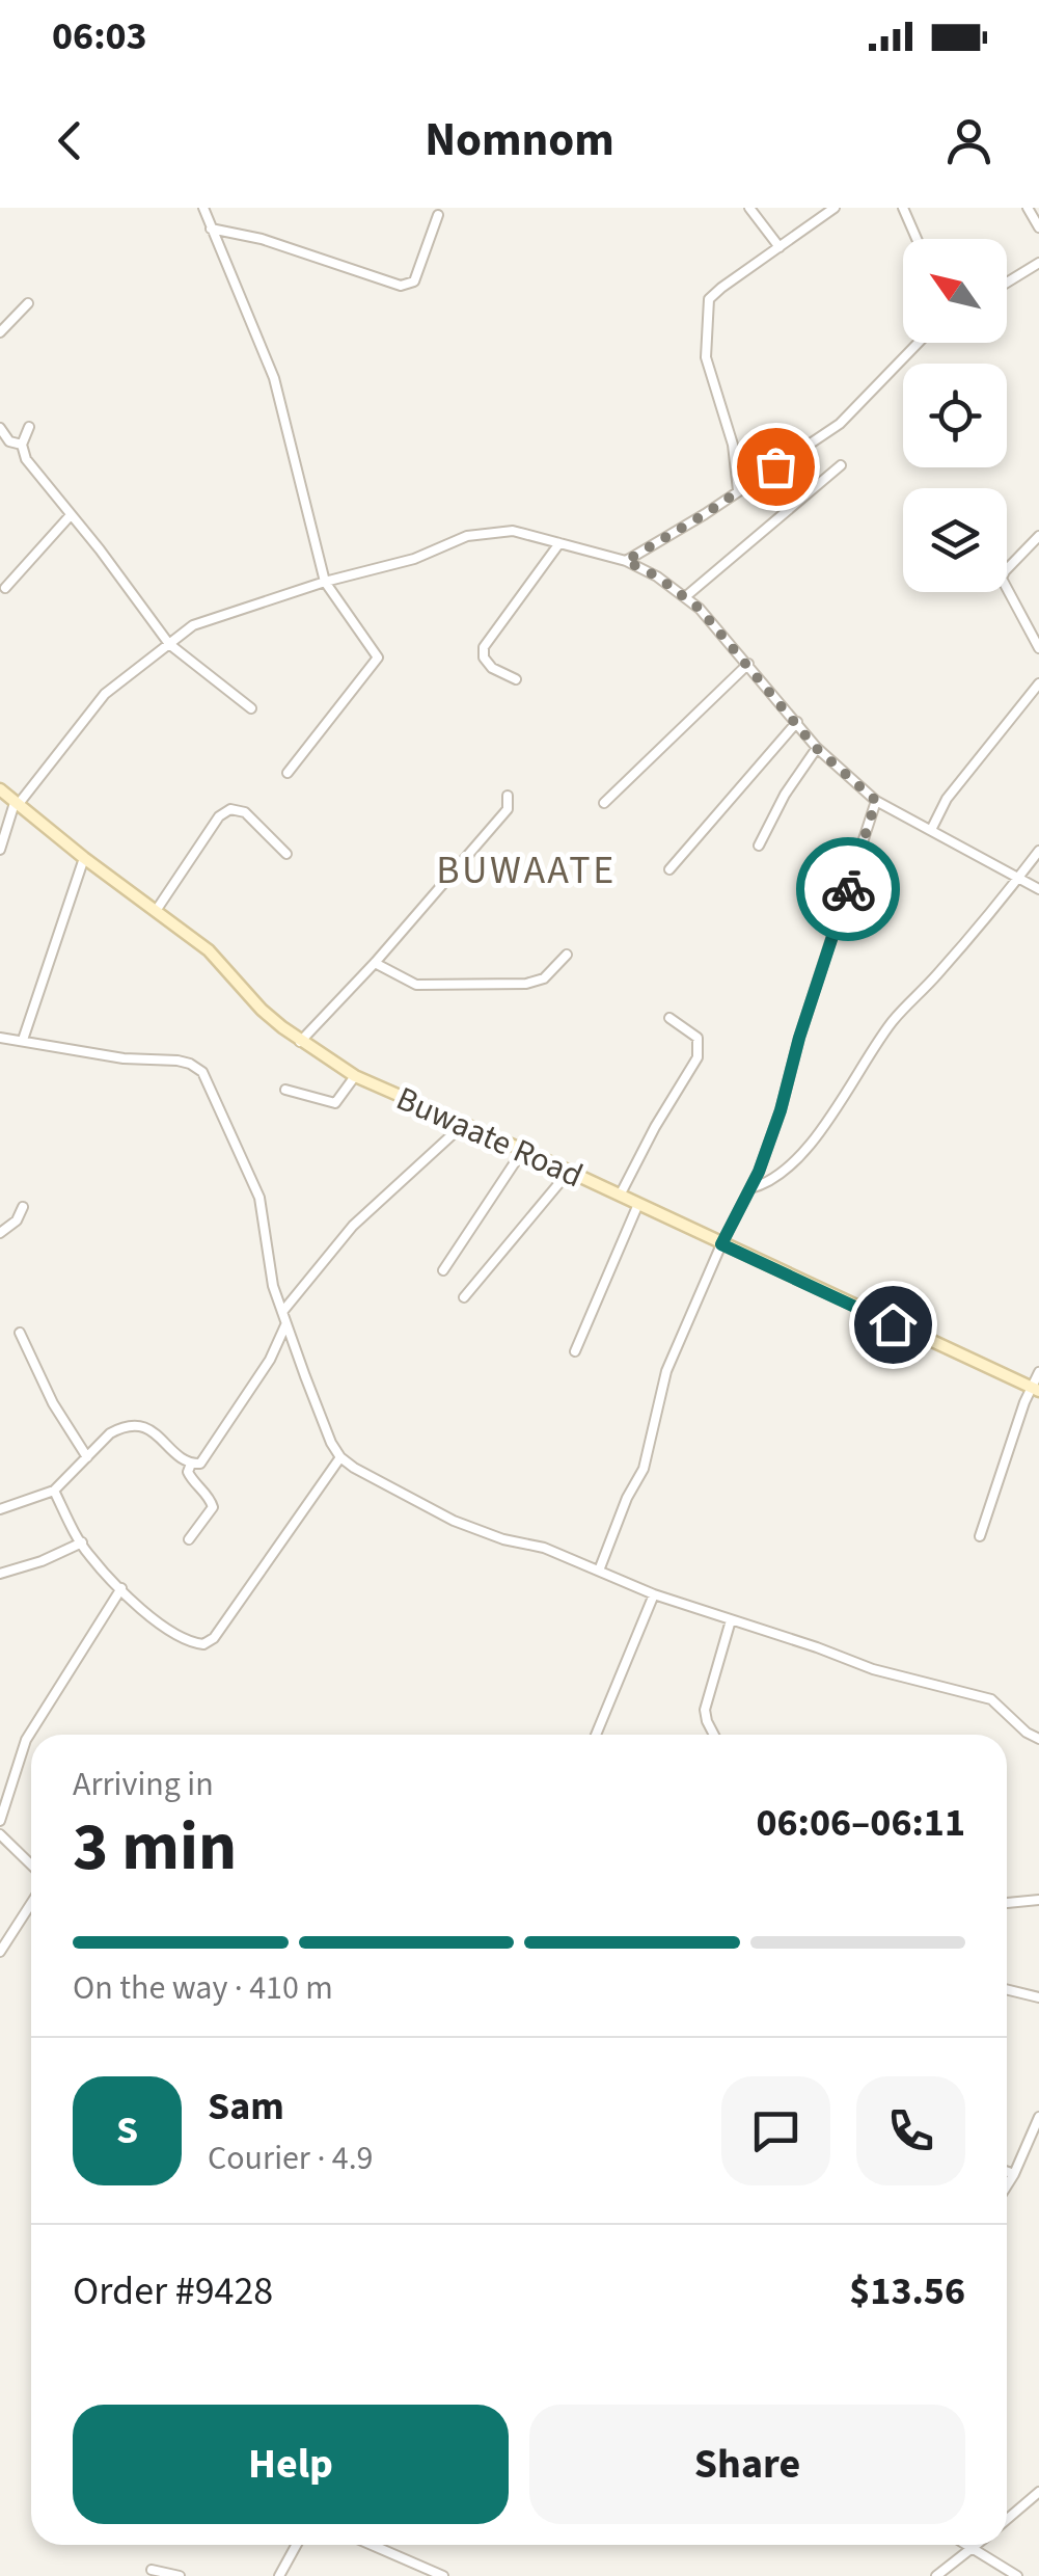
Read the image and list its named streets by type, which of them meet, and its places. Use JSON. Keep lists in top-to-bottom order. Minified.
{"streets":{"street":["Buwaate Road"]},"districts":["BUWAATE"],"north":"top left","page":{"status":"06:03","header":"Nomnom","heading":["3 min","Arriving in","06:06–06:11"],"panel":["Sam","Courier · 4.9","Order #9428","$13.56"],"bar":"On the way · 410 m","round":"S","buttons":["Help","Share"]}}
